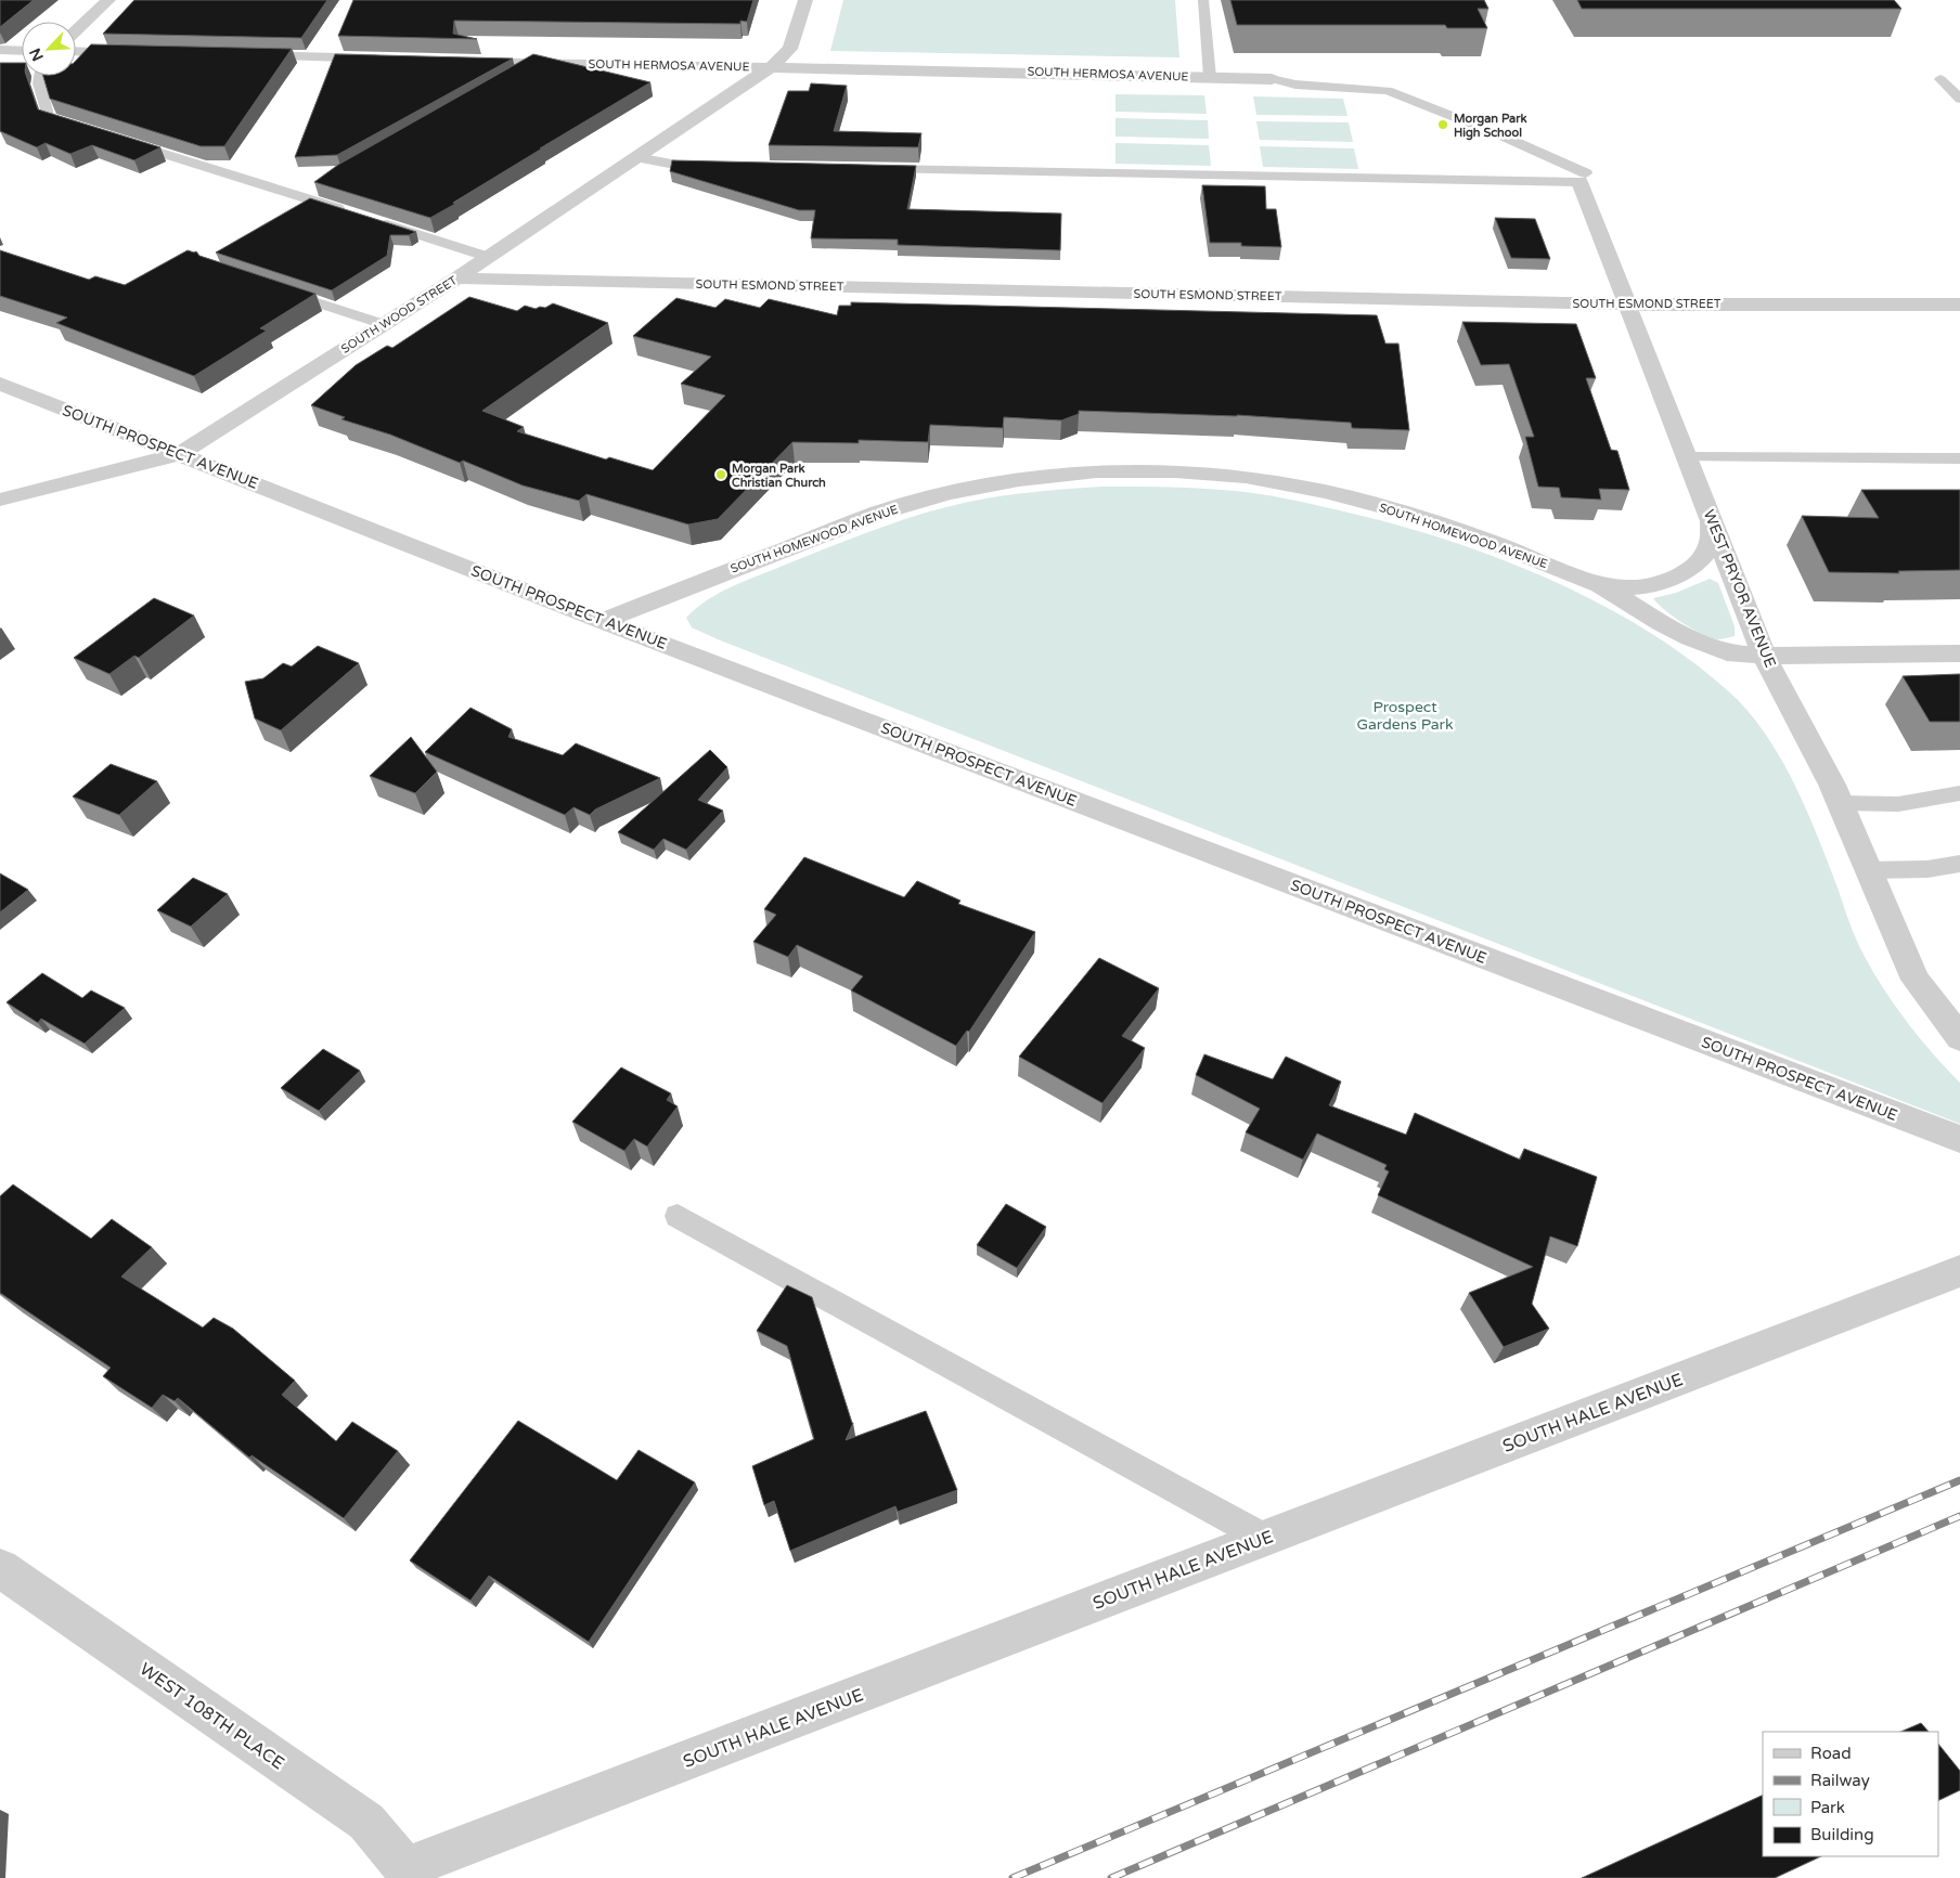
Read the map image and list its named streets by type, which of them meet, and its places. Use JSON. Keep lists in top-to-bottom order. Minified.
{"streets":{"street":["SOUTH HERMOSA AVENUE","SOUTH ESMOND STREET","SOUTH WOOD STREET","SOUTH PROSPECT AVENUE","SOUTH HOMEWOOD AVENUE","WEST PRYOR AVENUE","SOUTH HALE AVENUE","WEST 108TH PLACE"]},"crossings":[["SOUTH HERMOSA AVENUE","SOUTH WOOD STREET"],["SOUTH ESMOND STREET","SOUTH WOOD STREET"],["SOUTH ESMOND STREET","WEST PRYOR AVENUE"],["SOUTH WOOD STREET","SOUTH PROSPECT AVENUE"],["SOUTH PROSPECT AVENUE","SOUTH HOMEWOOD AVENUE"],["SOUTH HOMEWOOD AVENUE","WEST PRYOR AVENUE"],["SOUTH HALE AVENUE","WEST 108TH PLACE"]],"parks":["Prospect Gardens Park"],"places":["Morgan Park High School","Morgan Park Christian Church"],"legend":["Road","Railway","Park","Building"],"north":"bottom left"}
